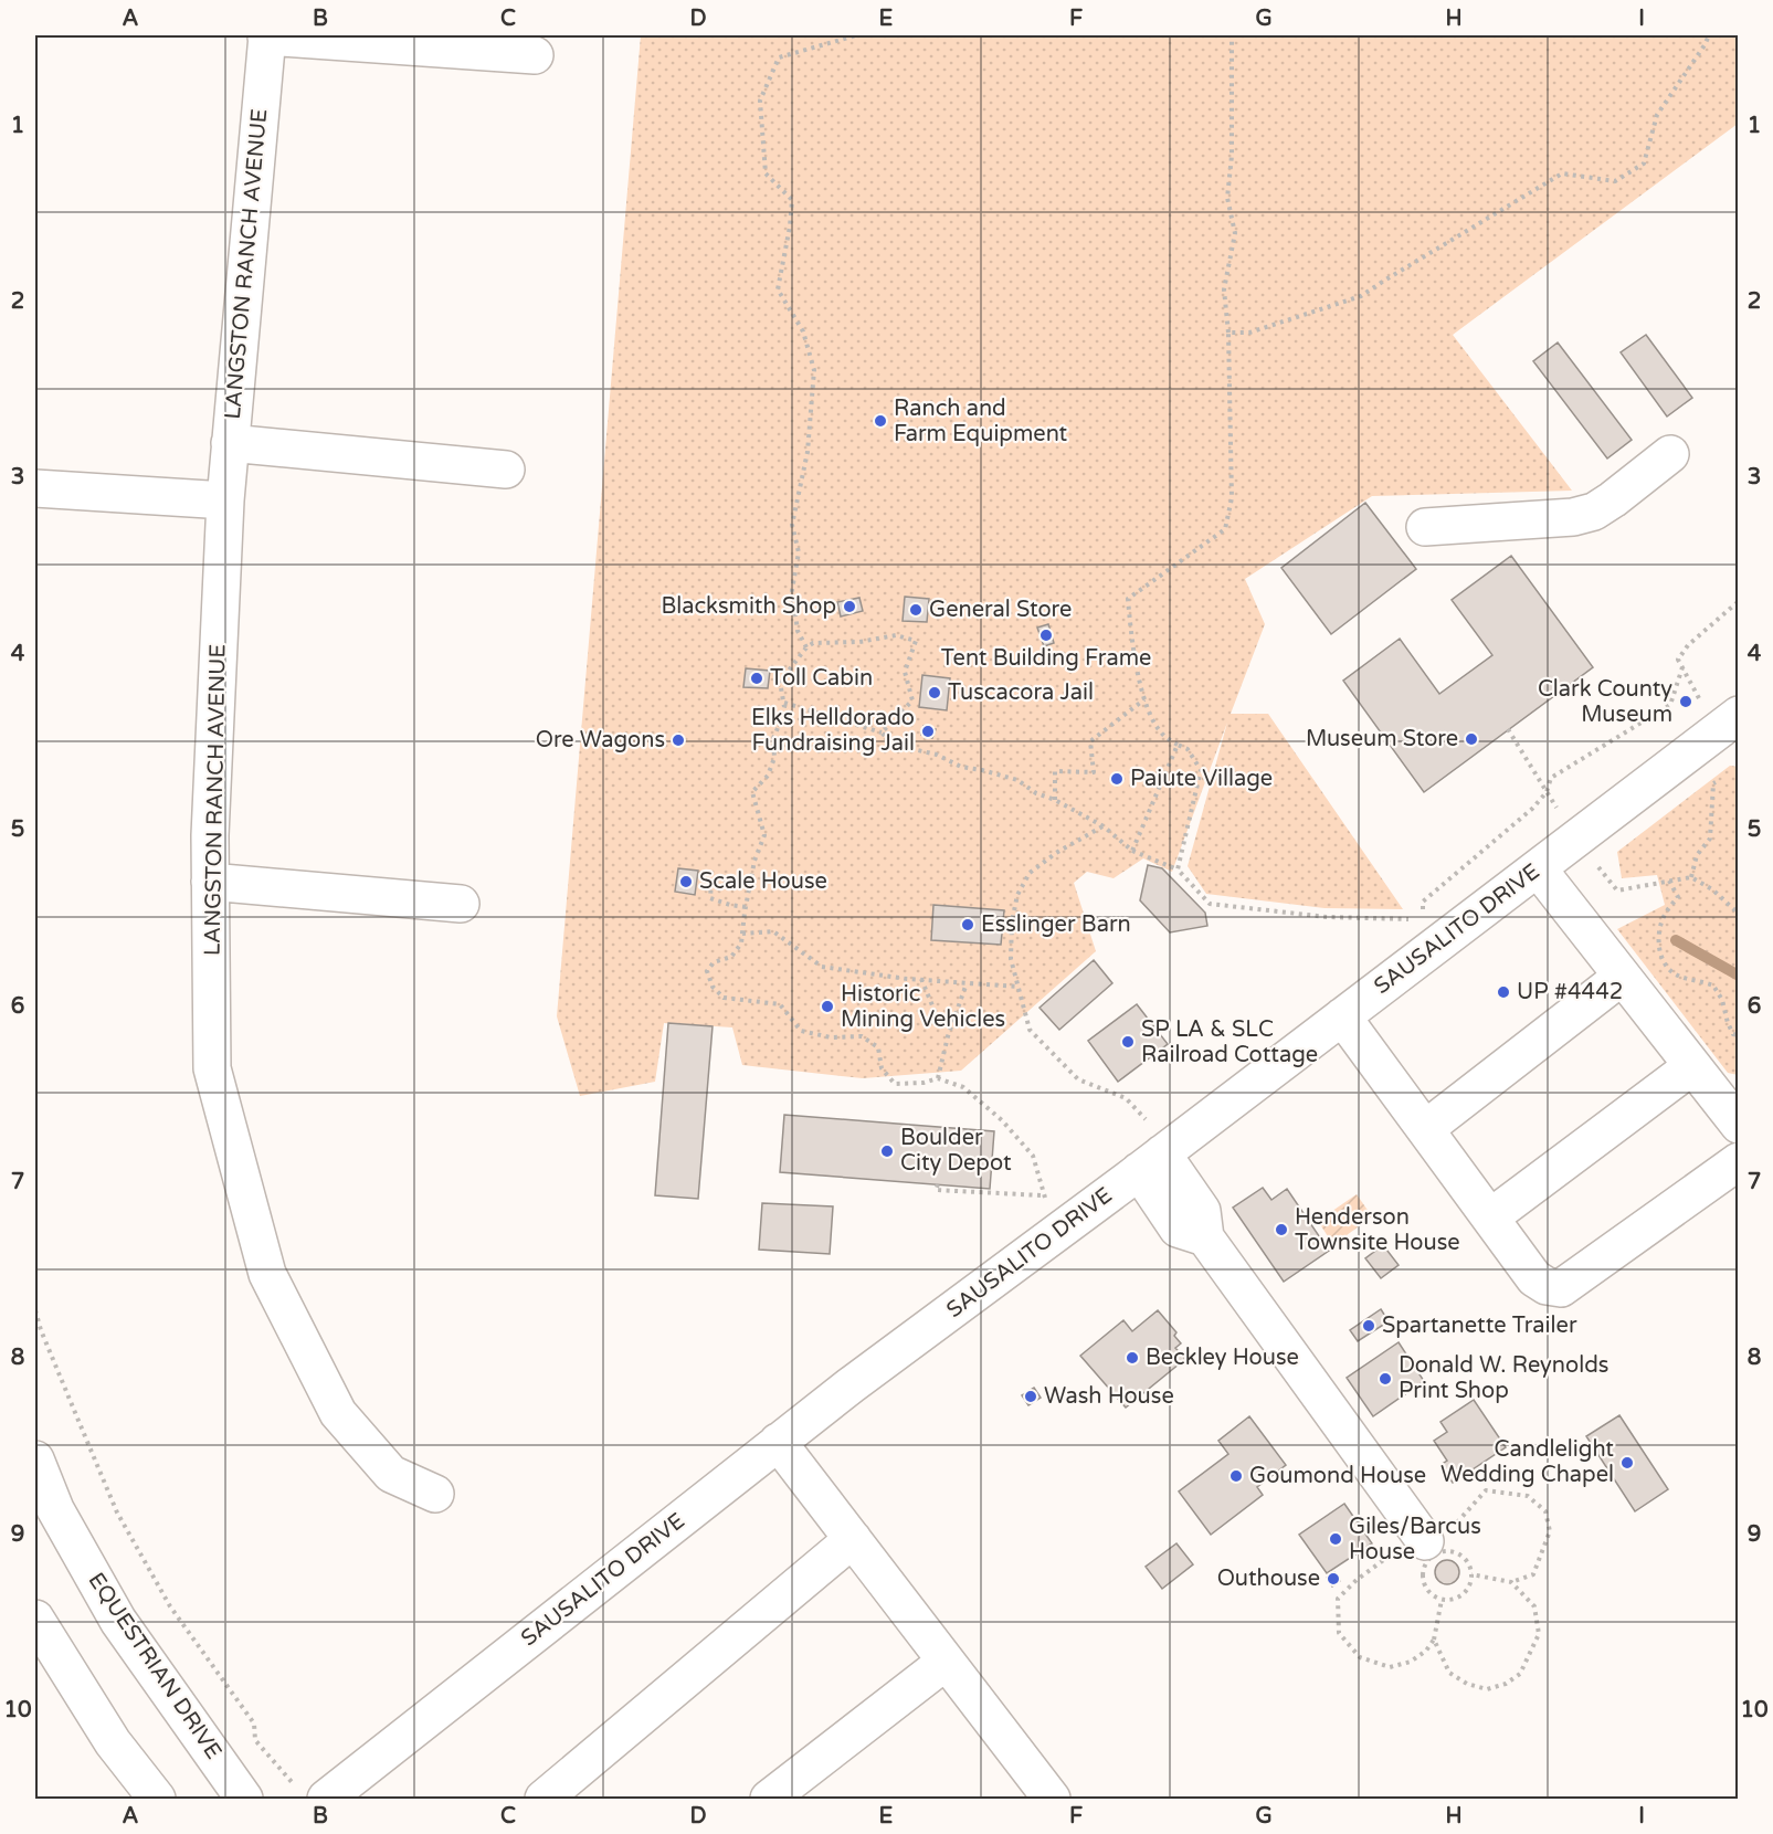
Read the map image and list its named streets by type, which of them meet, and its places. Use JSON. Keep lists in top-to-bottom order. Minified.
{"streets":{"street":["LANGSTON RANCH AVENUE","SAUSALITO DRIVE","EQUESTRIAN DRIVE"]},"places":["Ranch and Farm Equipment","Blacksmith Shop","General Store","Tent Building Frame","Toll Cabin","Tuscacora Jail","Clark County Museum","Elks Helldorado Fundraising Jail","Museum Store","Ore Wagons","Paiute Village","Scale House","Esslinger Barn","UP #4442","Historic Mining Vehicles","SP LA & SLC Railroad Cottage","Boulder City Depot","Henderson Townsite House","Spartanette Trailer","Beckley House","Donald W. Reynolds Print Shop","Wash House","Candlelight Wedding Chapel","Goumond House","Giles/Barcus House","Outhouse"],"grid":{"columns":["A","B","C","D","E","F","G","H","I"],"rows":["1","2","3","4","5","6","7","8","9","10"]}}
